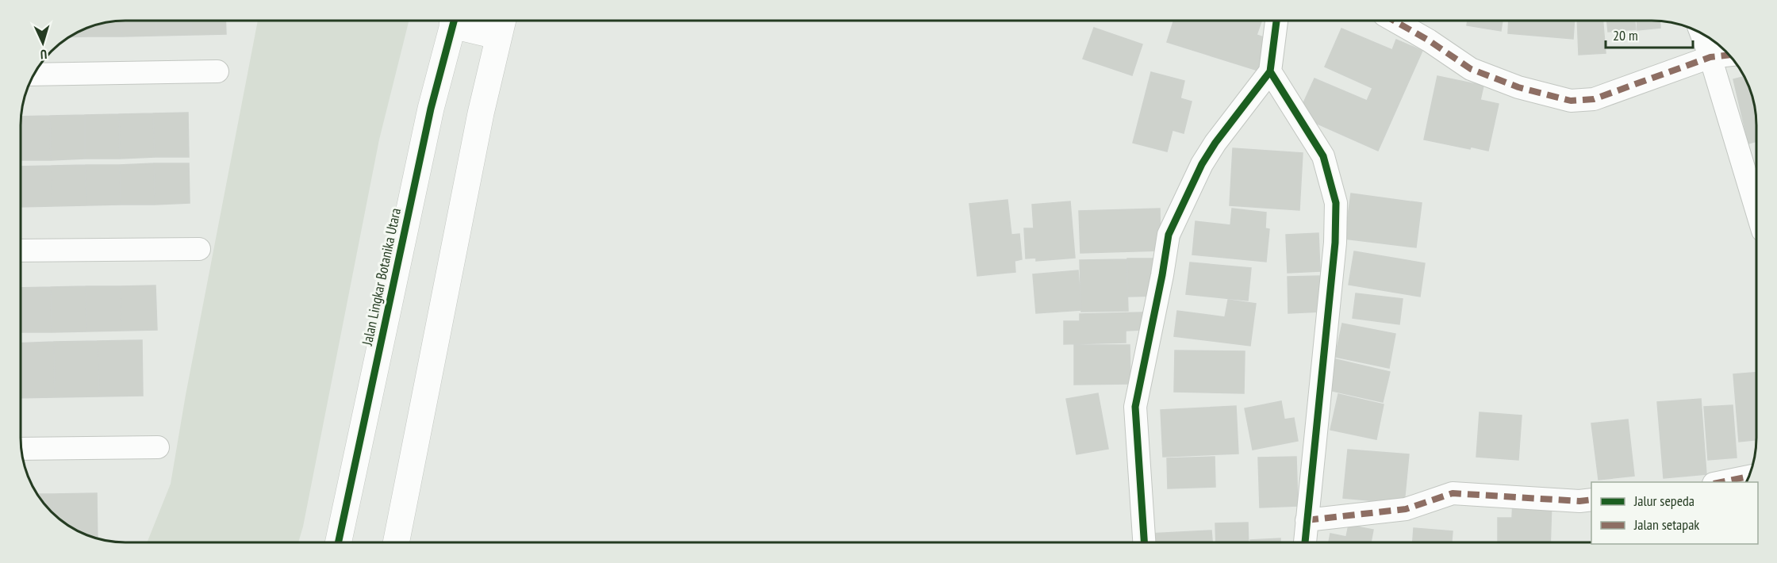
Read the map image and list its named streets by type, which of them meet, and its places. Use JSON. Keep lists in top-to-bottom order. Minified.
{"streets":{"street":["Jalan Lingkar Botanika Utara"]},"legend":["Jalur sepeda","Jalan setapak"],"scale_bar":"20 m","north":"bottom"}
